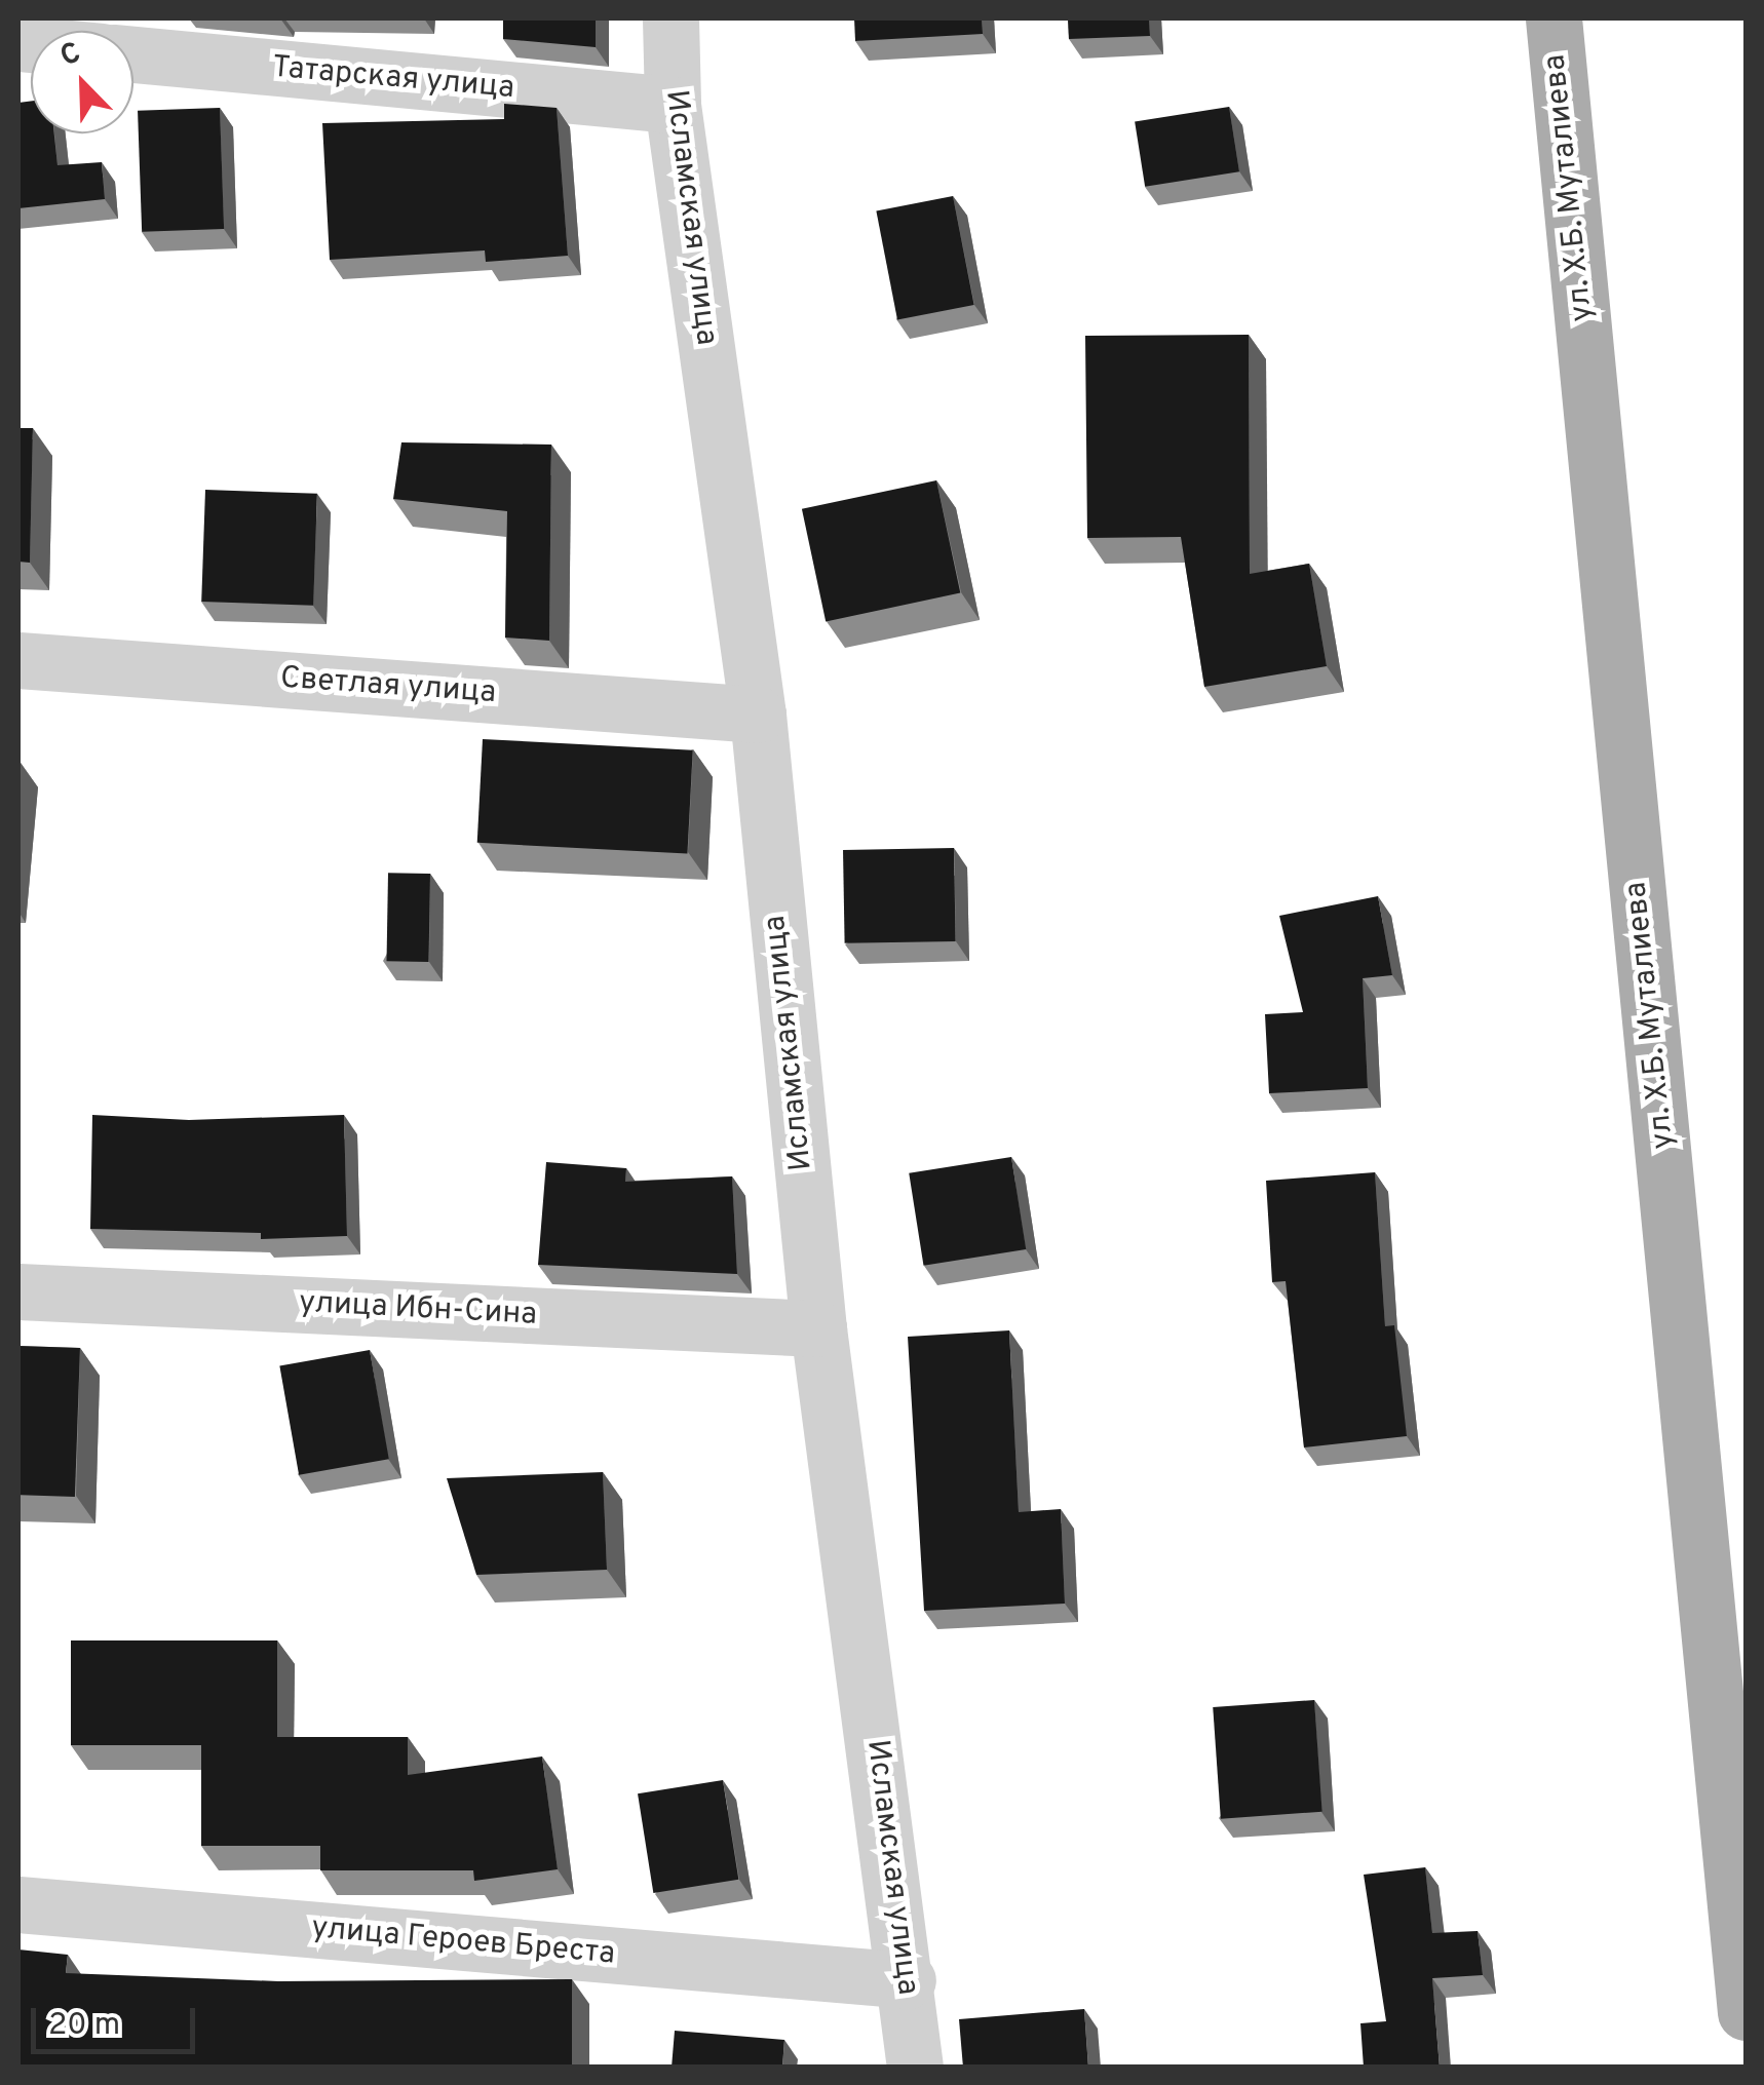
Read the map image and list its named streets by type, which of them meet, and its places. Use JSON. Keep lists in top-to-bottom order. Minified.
{"streets":{"main road":["ул. Х.Б. Муталиева"],"street":["Татарская улица","Исламская улица","Светлая улица","улица Ибн-Сина","улица Героев Бреста"]},"crossings":[["Татарская улица","Исламская улица"],["Исламская улица","Светлая улица"],["Исламская улица","улица Ибн-Сина"],["Исламская улица","улица Героев Бреста"]],"scale_bar":"20 m","north":"top left"}
